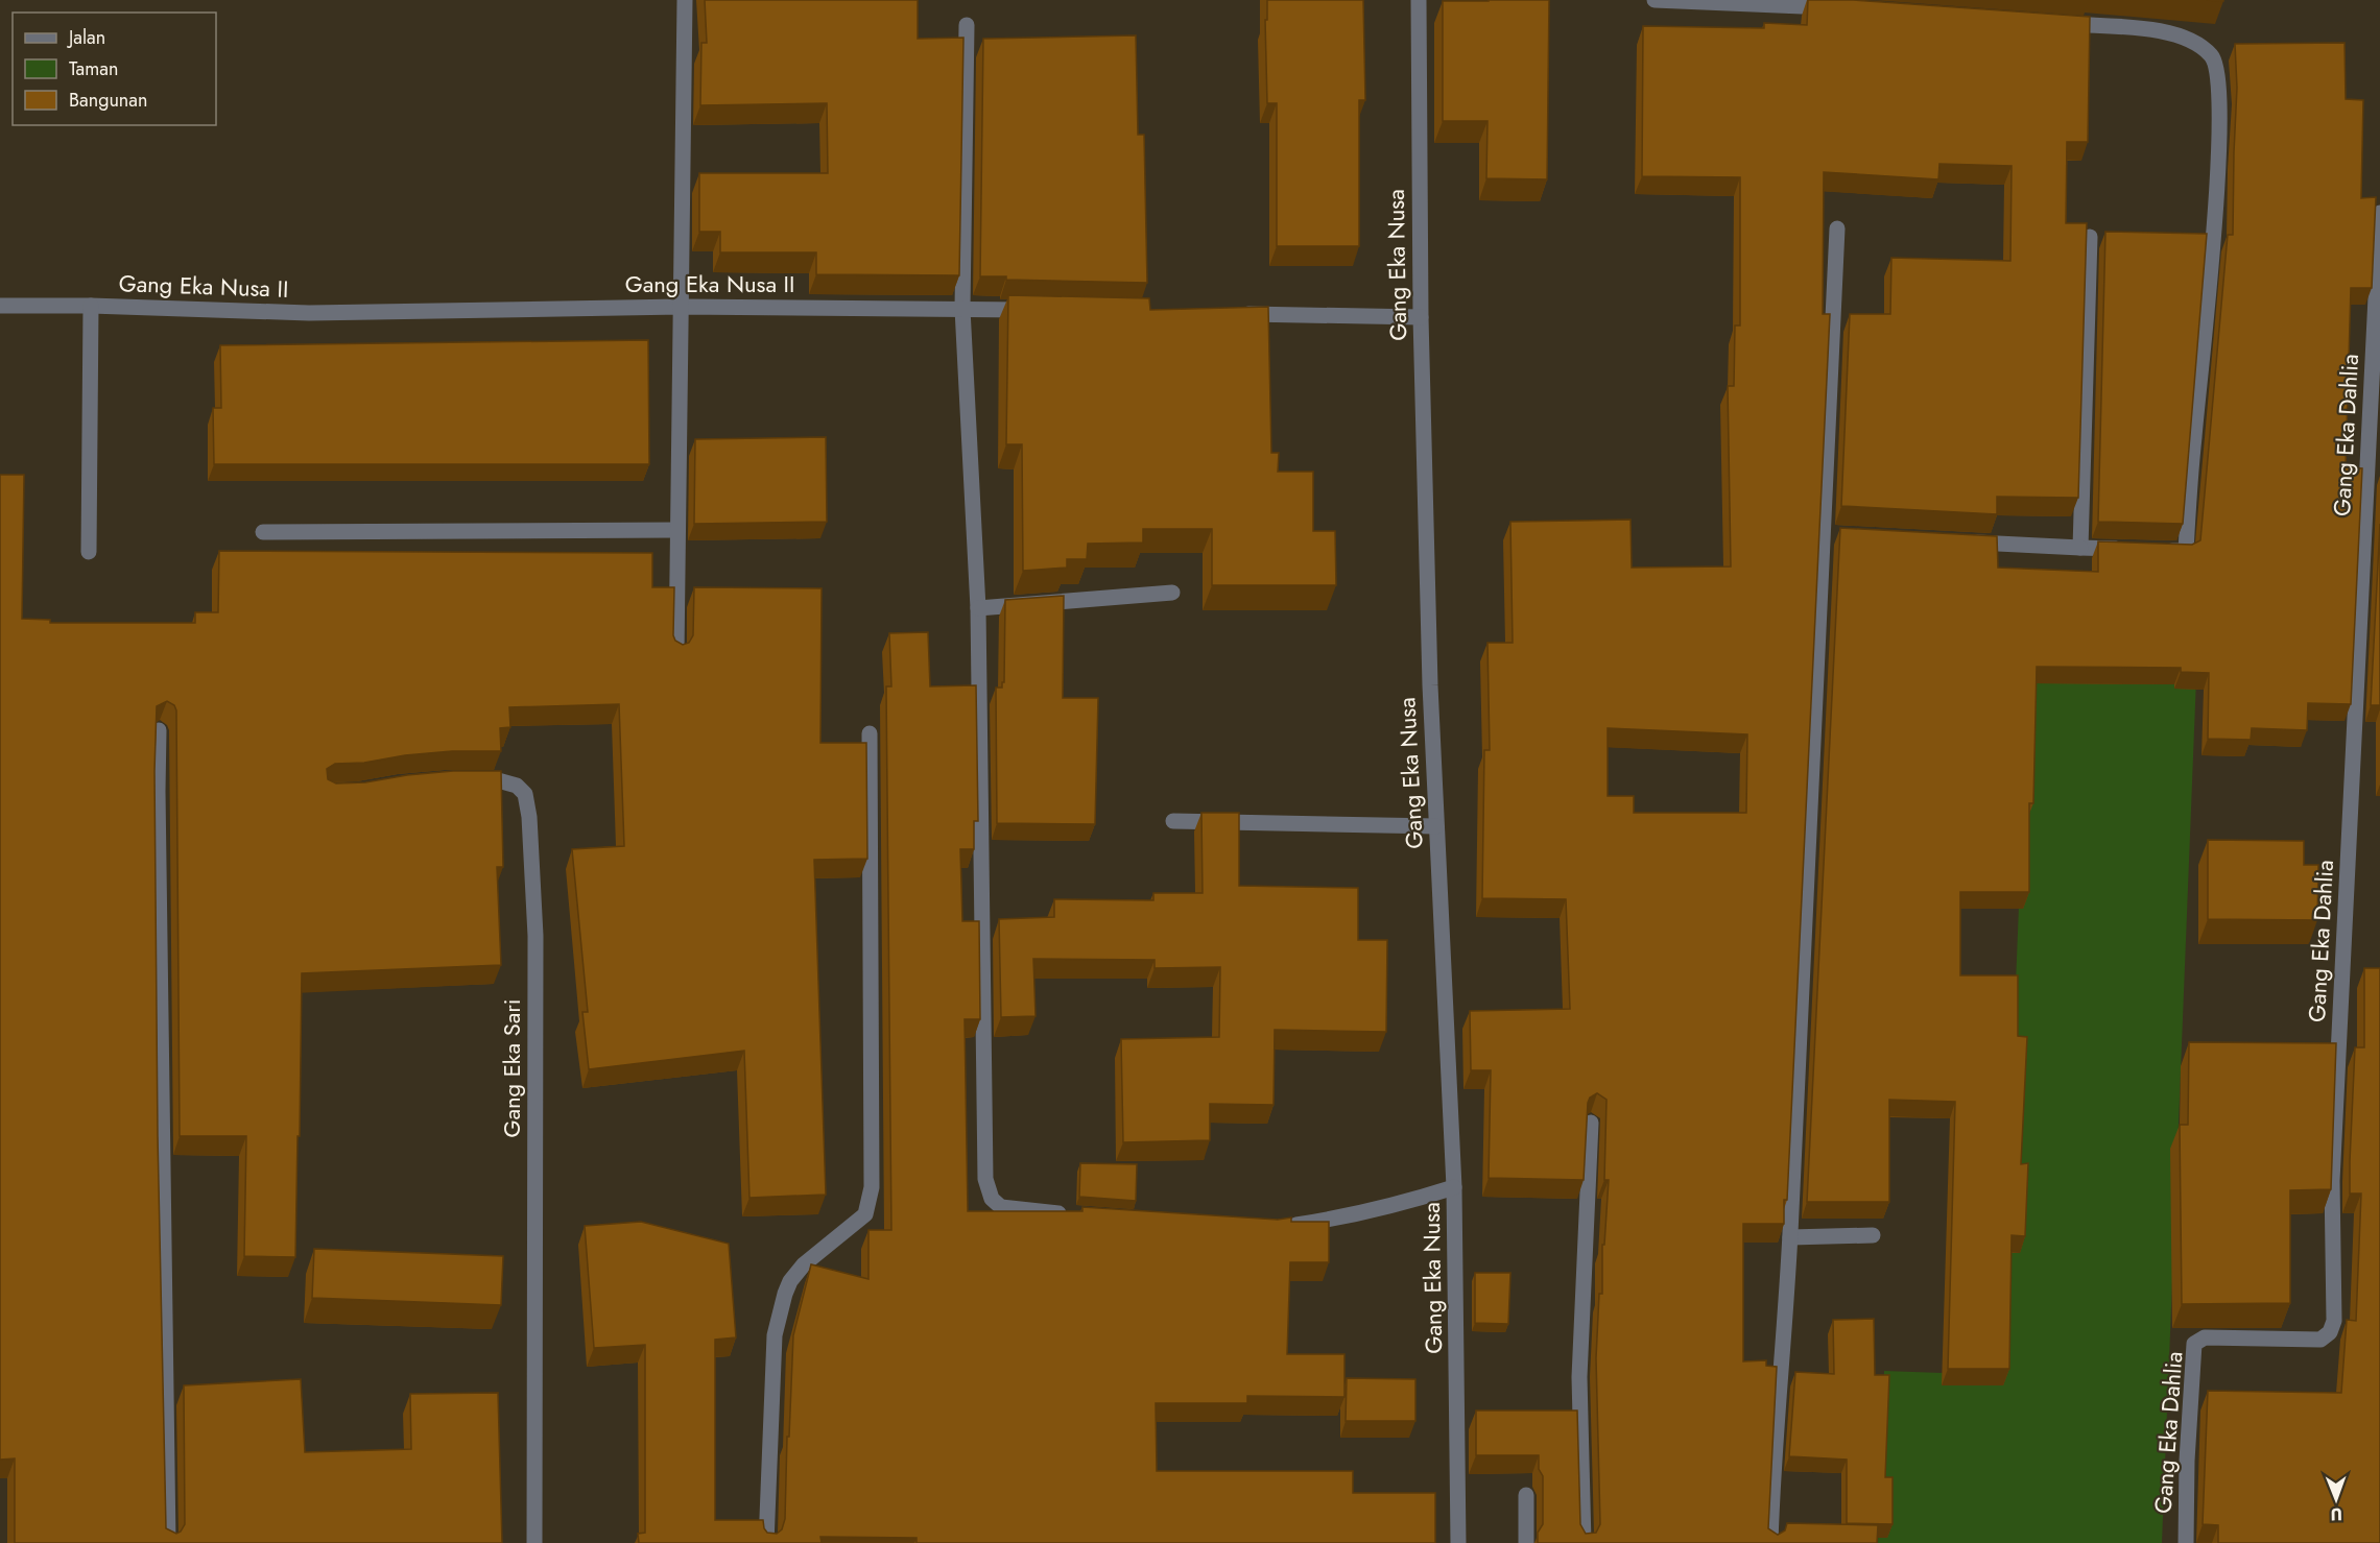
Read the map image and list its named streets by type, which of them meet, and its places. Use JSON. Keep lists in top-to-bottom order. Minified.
{"streets":{"street":["Gang Eka Nusa","Gang Eka Nusa II","Gang Eka Dahlia","Gang Eka Sari"]},"legend":["Jalan","Taman","Bangunan"],"north":"bottom"}
